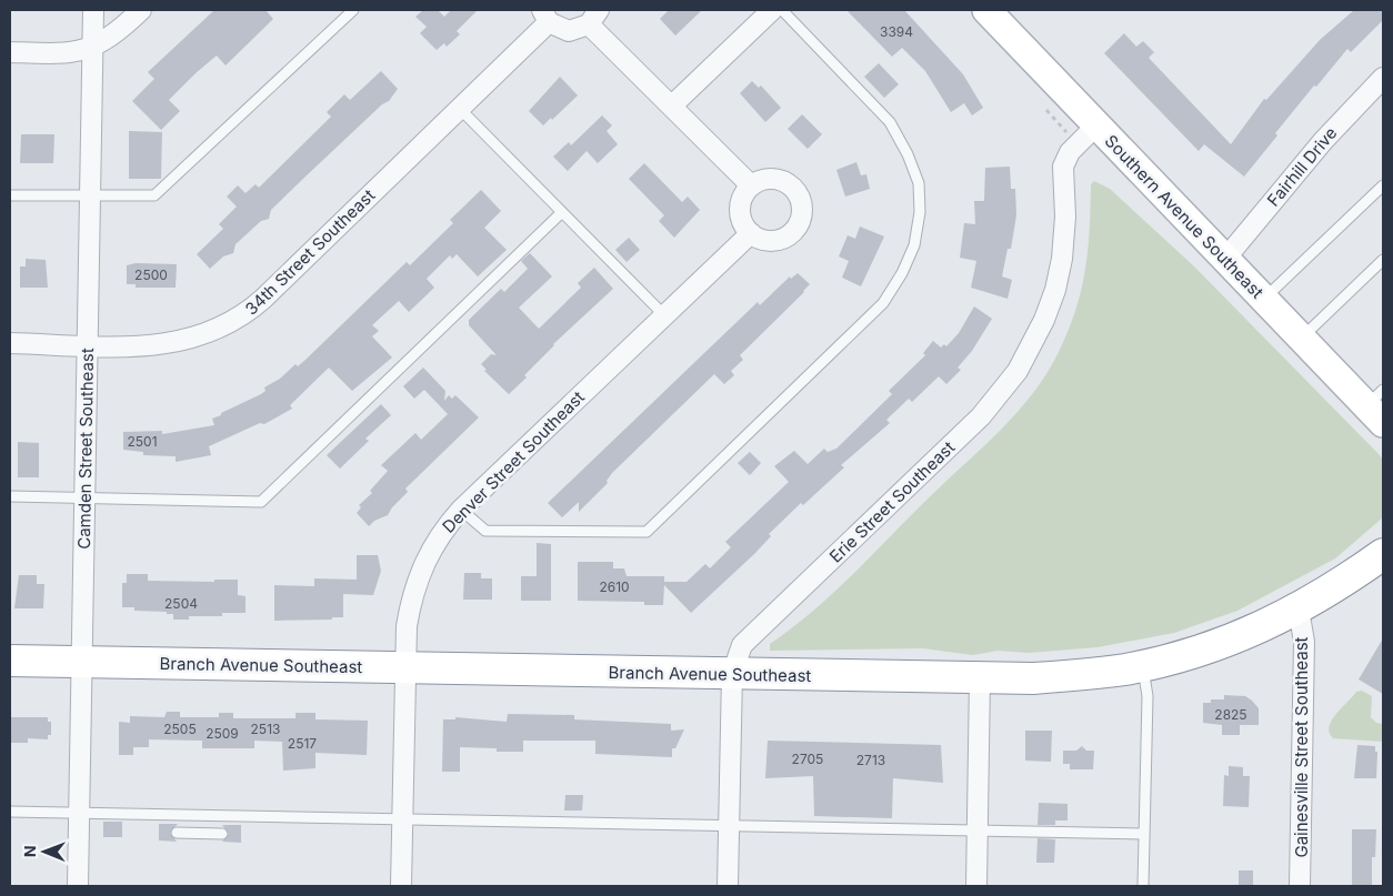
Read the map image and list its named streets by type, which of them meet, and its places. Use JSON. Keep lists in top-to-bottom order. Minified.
{"streets":{"highway":["Branch Avenue Southeast"],"main road":["Southern Avenue Southeast"],"street":["Fairhill Drive","34th Street Southeast","Camden Street Southeast","Denver Street Southeast","Erie Street Southeast","Gainesville Street Southeast"]},"crossings":[["Fairhill Drive","Southern Avenue Southeast"],["Southern Avenue Southeast","Erie Street Southeast"],["34th Street Southeast","Camden Street Southeast"],["Camden Street Southeast","Branch Avenue Southeast"],["Denver Street Southeast","Branch Avenue Southeast"],["Erie Street Southeast","Branch Avenue Southeast"],["Branch Avenue Southeast","Gainesville Street Southeast"]],"house_numbers":["3394","2500","2501","2610","2504","2825","2505","2513","2509","2517","2705","2713"],"north":"left"}
